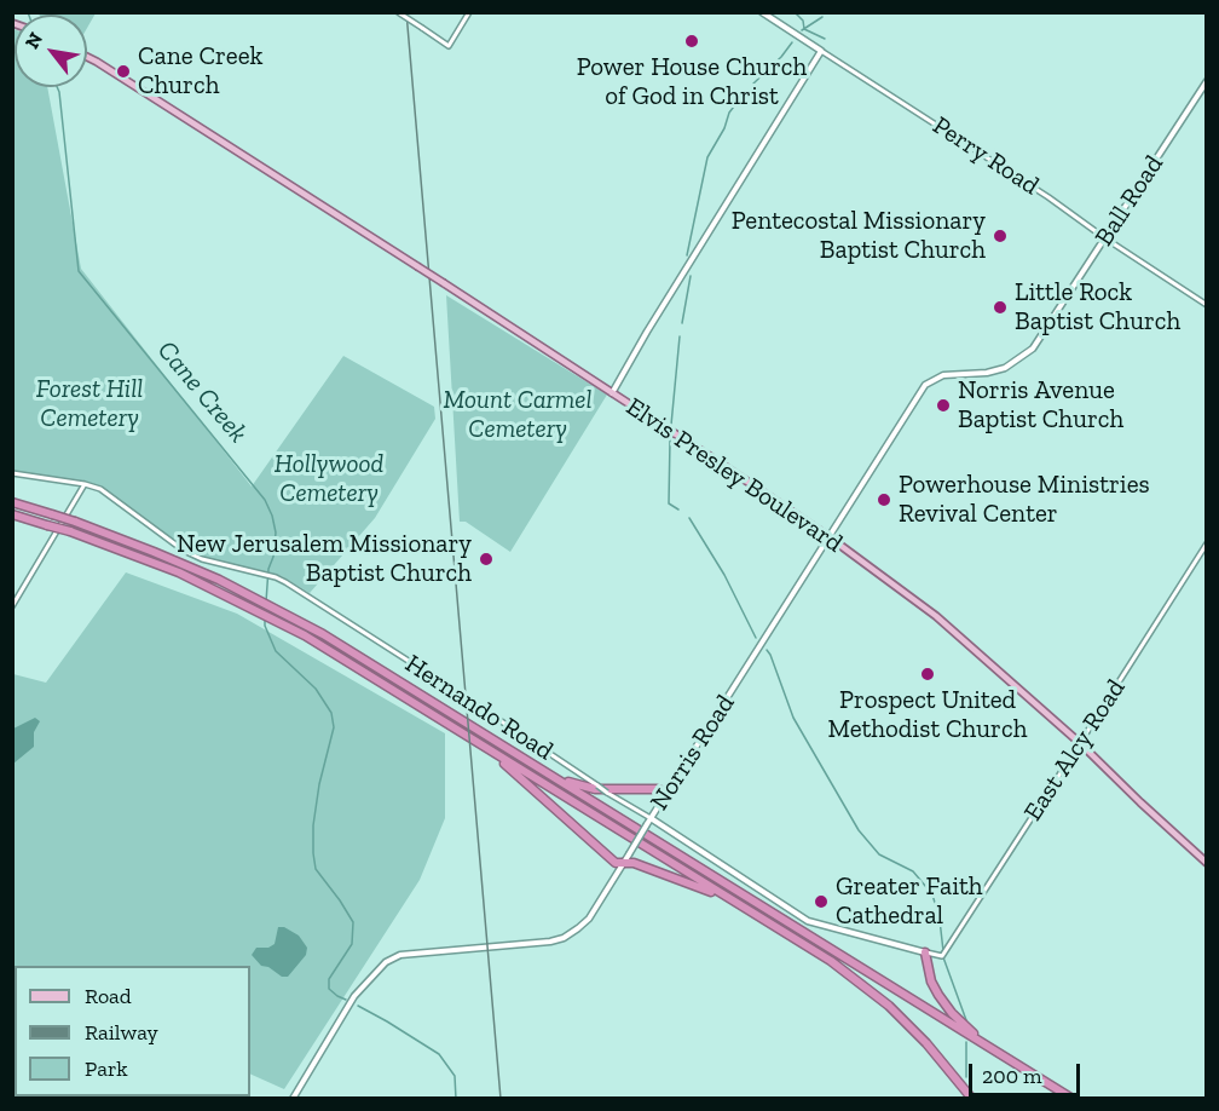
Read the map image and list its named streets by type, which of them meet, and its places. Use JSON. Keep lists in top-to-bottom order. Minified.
{"streets":{"main road":["Perry Road","Ball Road","Elvis Presley Boulevard","Hernando Road","Norris Road"],"street":["East Alcy Road"]},"crossings":[["Perry Road","Ball Road"],["Ball Road","Norris Road"],["Elvis Presley Boulevard","East Alcy Road"],["Elvis Presley Boulevard","Norris Road"],["Hernando Road","East Alcy Road"],["Hernando Road","Norris Road"]],"water":["Cane Creek"],"parks":["Forest Hill Cemetery","Mount Carmel Cemetery","Hollywood Cemetery"],"places":["Power House Church of God in Christ","Cane Creek Church","Pentecostal Missionary Baptist Church","Little Rock Baptist Church","Norris Avenue Baptist Church","Powerhouse Ministries Revival Center","New Jerusalem Missionary Baptist Church","Prospect United Methodist Church","Greater Faith Cathedral"],"legend":["Road","Railway","Park"],"scale_bar":"200 m","north":"top left"}
